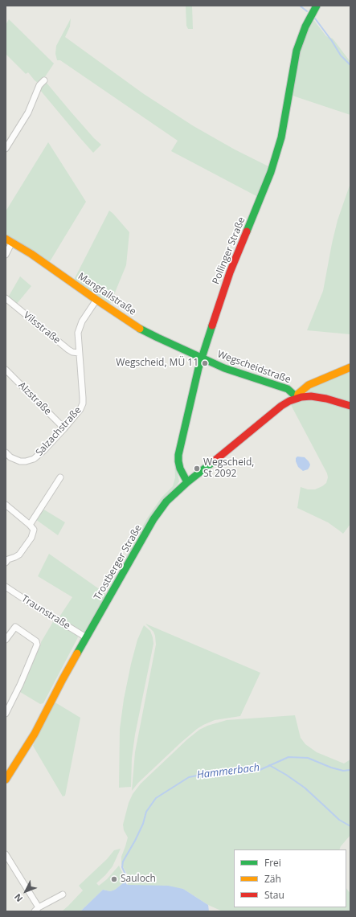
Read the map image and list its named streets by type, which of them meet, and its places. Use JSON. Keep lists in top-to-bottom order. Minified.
{"streets":{"street":["Pollinger Straße","Mangfallstraße","Vilsstraße","Wegscheidstraße","Alzstraße","Salzachstraße","Trostberger Straße","Traunstraße"]},"crossings":[["Pollinger Straße","Mangfallstraße"],["Pollinger Straße","Wegscheidstraße"],["Pollinger Straße","Trostberger Straße"],["Mangfallstraße","Wegscheidstraße"],["Mangfallstraße","Salzachstraße"],["Vilsstraße","Salzachstraße"],["Wegscheidstraße","Trostberger Straße"],["Alzstraße","Salzachstraße"],["Trostberger Straße","Traunstraße"]],"water":["Hammerbach"],"places":["Wegscheid, MÜ 11","Wegscheid, St 2092","Sauloch"],"legend":["Frei","Zäh","Stau"],"north":"bottom left"}
